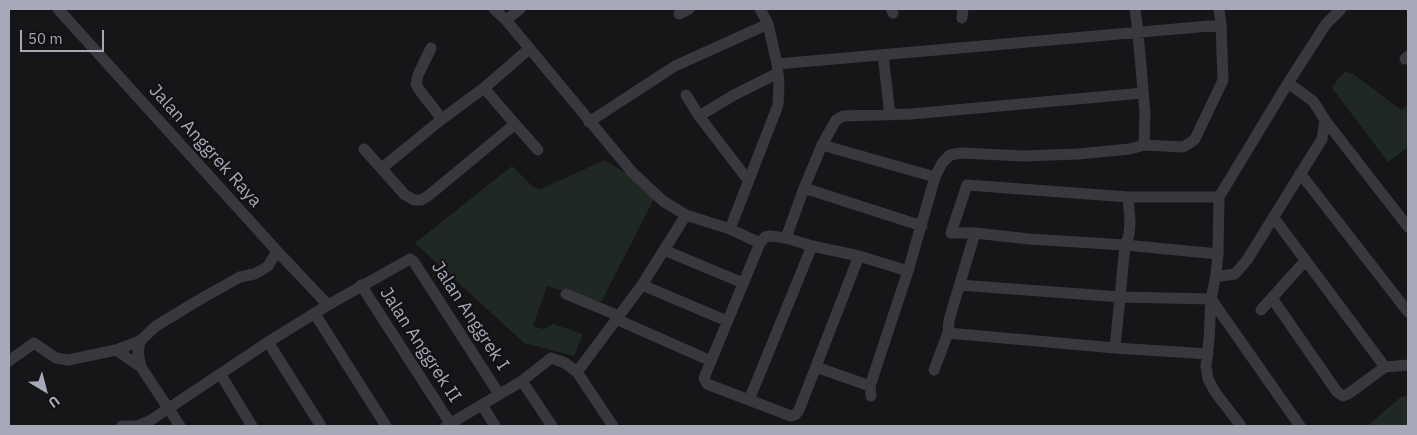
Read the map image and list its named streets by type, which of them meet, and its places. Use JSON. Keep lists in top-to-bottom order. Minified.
{"streets":{"street":["Jalan Anggrek Raya","Jalan Anggrek I","Jalan Anggrek II"]},"crossings":[["Jalan Anggrek I","Jalan Anggrek II"]],"scale_bar":"50 m","north":"bottom right"}
